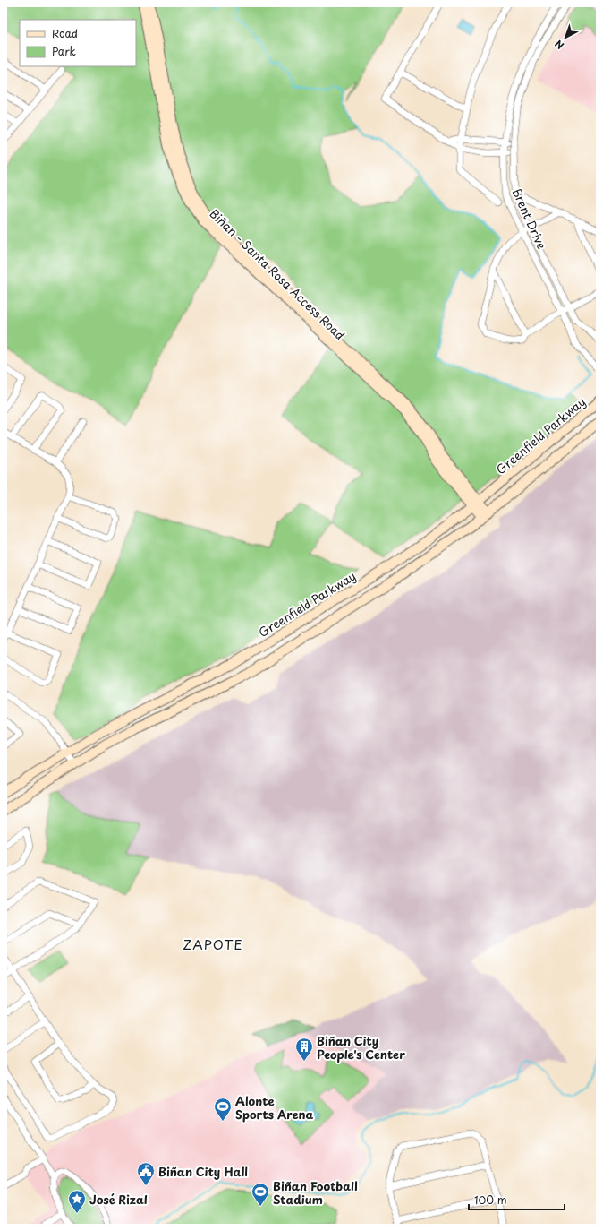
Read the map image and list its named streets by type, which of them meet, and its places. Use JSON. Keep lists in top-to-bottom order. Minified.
{"streets":{"main road":["Biñan - Santa Rosa Access Road","Greenfield Parkway"],"street":["Brent Drive"]},"crossings":[["Biñan - Santa Rosa Access Road","Greenfield Parkway"]],"districts":["ZAPOTE"],"places":{"building":["Biñan City People's Center"],"sports":["Alonte Sports Arena","Biñan Football Stadium"],"public building":["Biñan City Hall"],"place":["José Rizal"]},"legend":["Road","Park"],"scale_bar":"100 m","north":"bottom left"}
